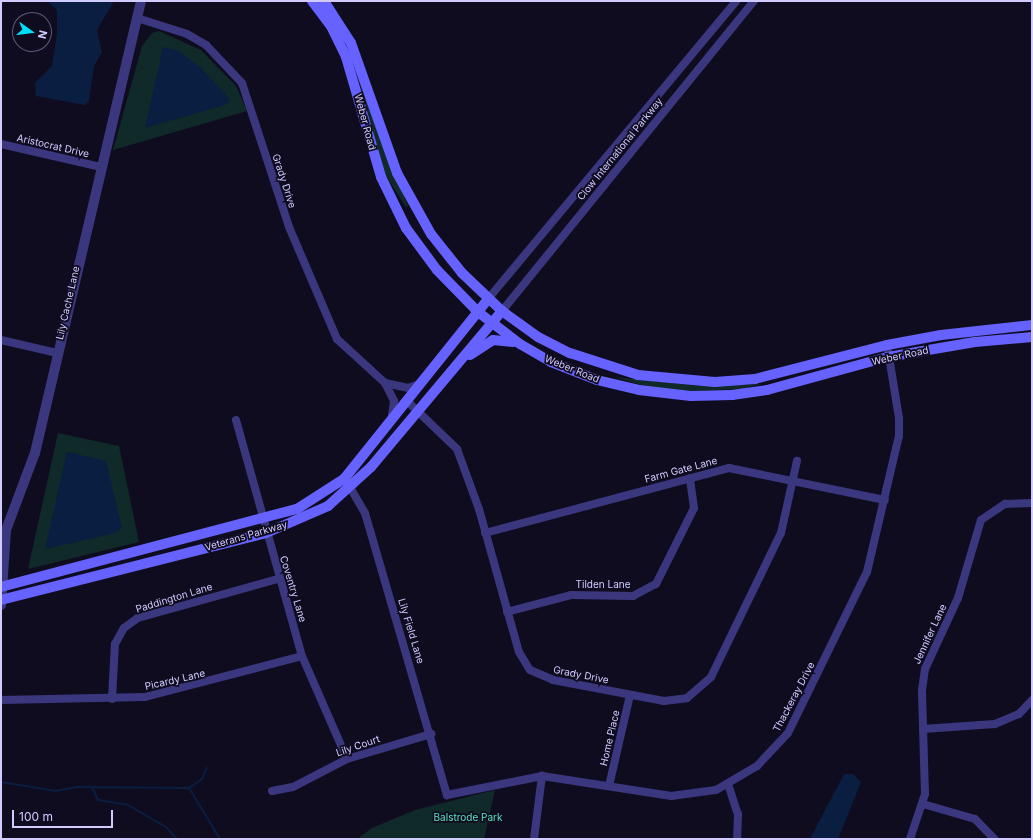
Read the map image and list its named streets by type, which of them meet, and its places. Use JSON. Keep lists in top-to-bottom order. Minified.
{"streets":{"main road":["Weber Road","Veterans Parkway"],"street":["Aristocrat Drive","Clow International Parkway","Grady Drive","Lily Cache Lane","Farm Gate Lane","Tilden Lane","Coventry Lane","Paddington Lane","Lily Field Lane","Jennifer Lane","Picardy Lane","Thackeray Drive","Home Place","Lily Court"]},"crossings":[["Weber Road","Clow International Parkway"],["Weber Road","Veterans Parkway"],["Weber Road","Thackeray Drive"],["Aristocrat Drive","Lily Cache Lane"],["Clow International Parkway","Veterans Parkway"],["Grady Drive","Lily Cache Lane"],["Grady Drive","Farm Gate Lane"],["Grady Drive","Veterans Parkway"],["Grady Drive","Tilden Lane"],["Grady Drive","Home Place"],["Lily Cache Lane","Veterans Parkway"],["Farm Gate Lane","Tilden Lane"],["Farm Gate Lane","Thackeray Drive"],["Veterans Parkway","Coventry Lane"],["Veterans Parkway","Lily Field Lane"],["Coventry Lane","Paddington Lane"],["Coventry Lane","Picardy Lane"],["Coventry Lane","Lily Court"],["Paddington Lane","Picardy Lane"],["Lily Field Lane","Thackeray Drive"],["Lily Field Lane","Lily Court"],["Thackeray Drive","Home Place"]],"parks":["Balstrode Park"],"scale_bar":"100 m","north":"right"}
